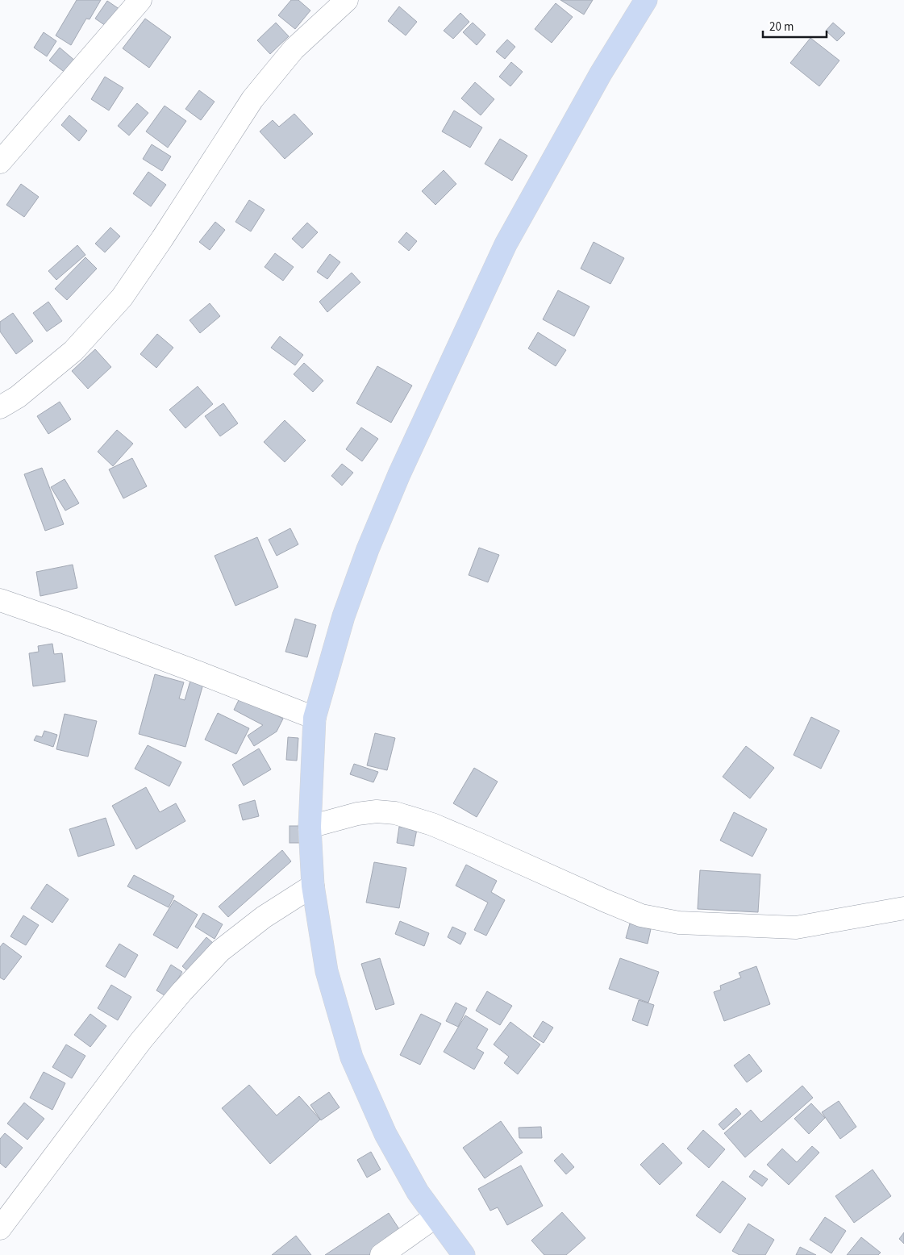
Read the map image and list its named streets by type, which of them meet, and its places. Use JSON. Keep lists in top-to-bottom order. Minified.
{"scale_bar":"20 m"}
